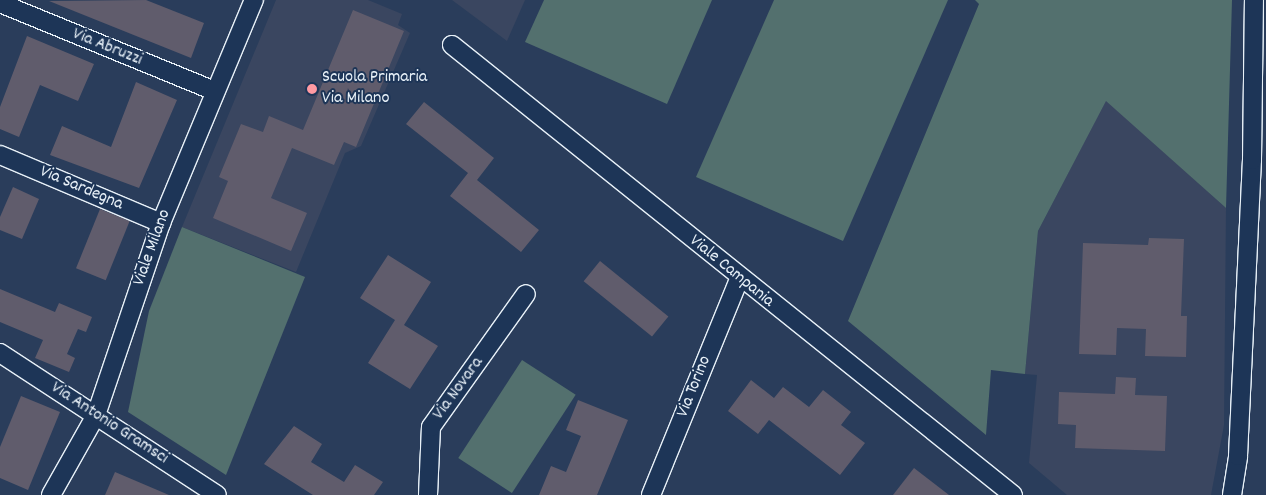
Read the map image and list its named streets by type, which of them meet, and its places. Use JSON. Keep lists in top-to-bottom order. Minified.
{"streets":{"street":["Via Abruzzi","Via Sardegna","Viale Milano","Viale Campania","Via Torino","Via Novara","Via Antonio Gramsci"]},"crossings":[["Via Abruzzi","Viale Milano"],["Via Sardegna","Viale Milano"],["Viale Milano","Via Antonio Gramsci"],["Viale Campania","Via Torino"]],"places":["Scuola Primaria Via Milano"]}
